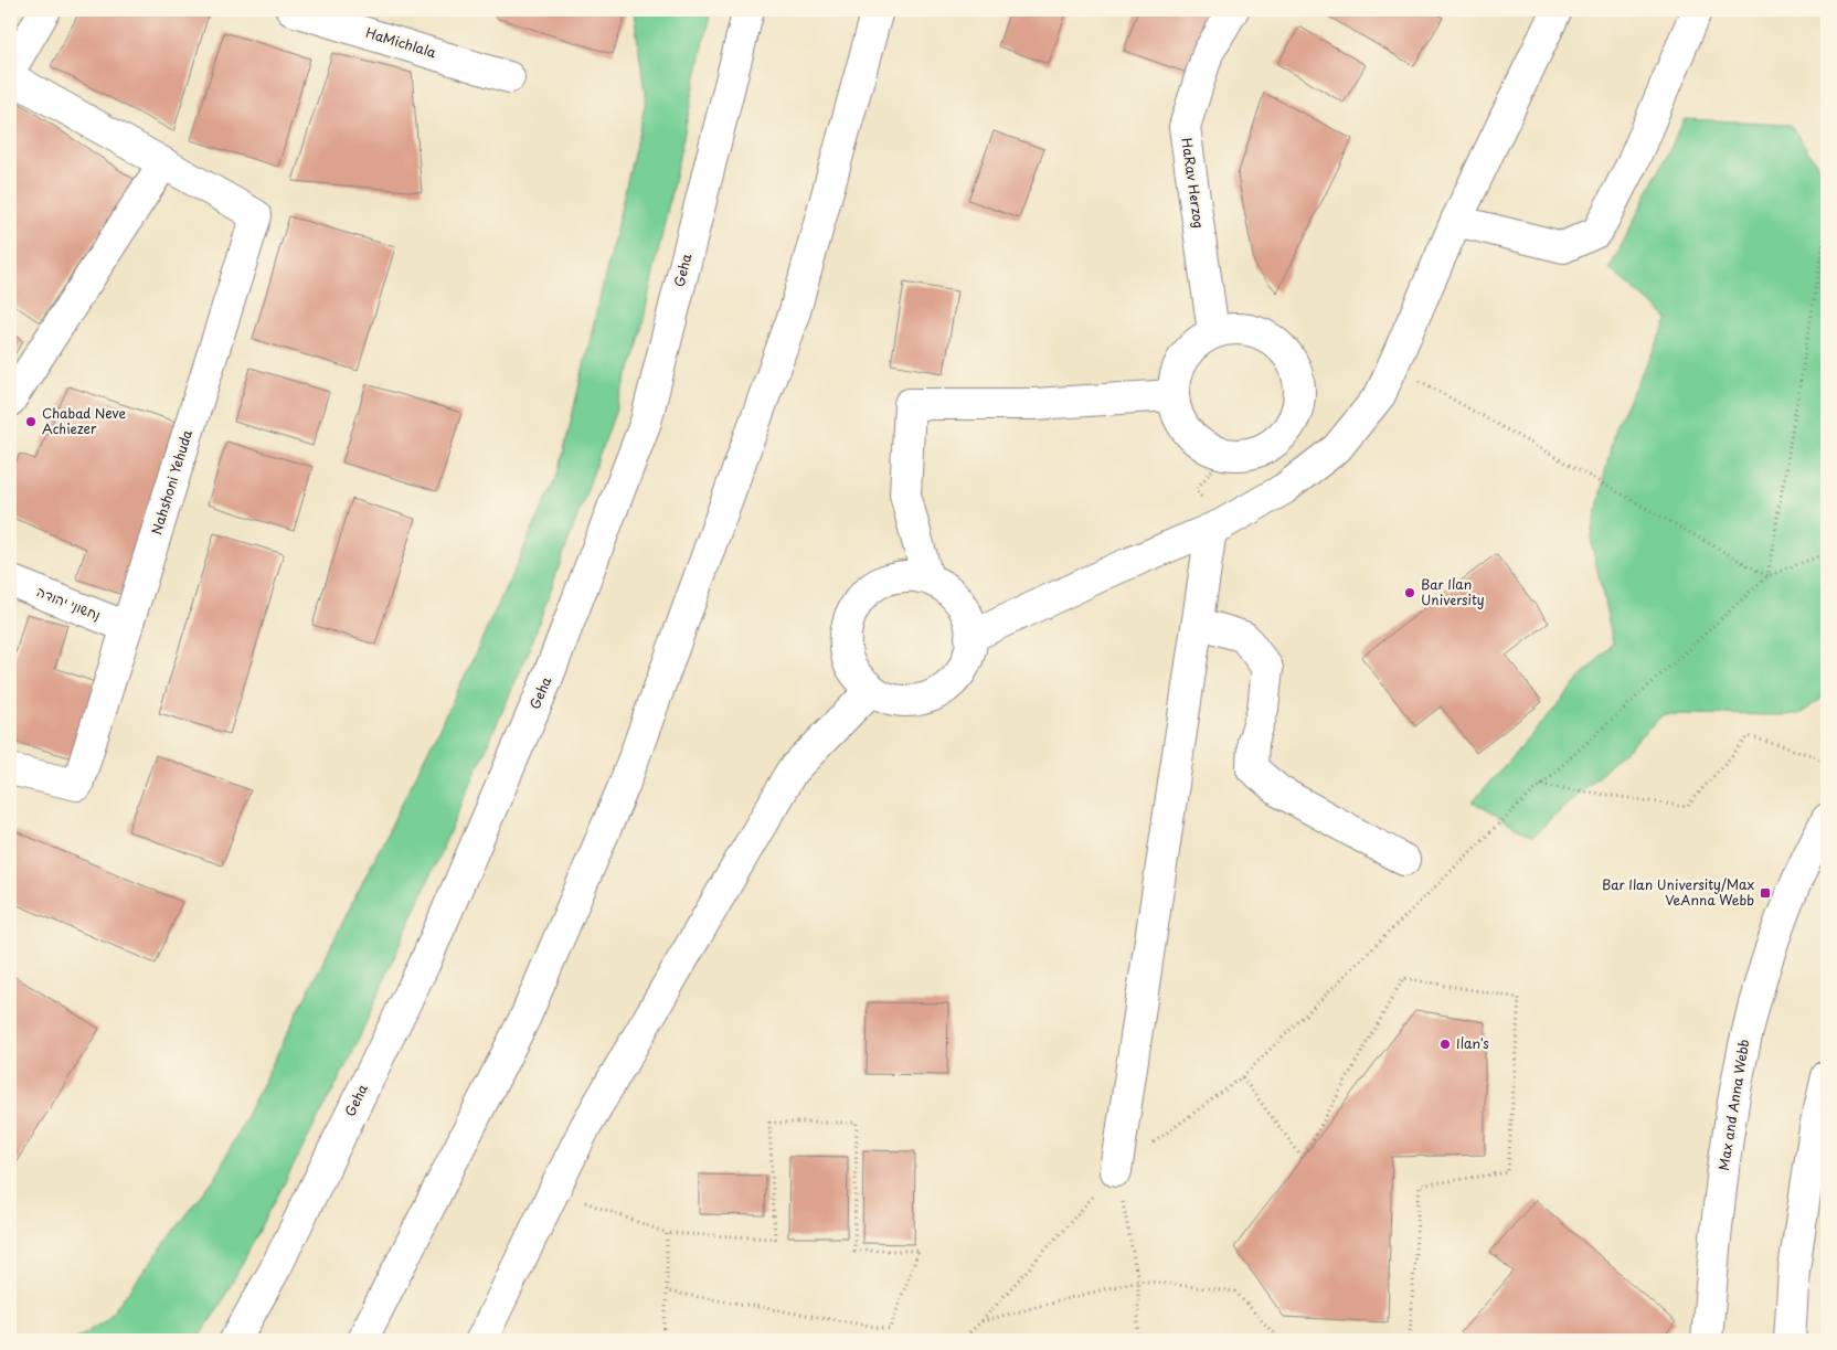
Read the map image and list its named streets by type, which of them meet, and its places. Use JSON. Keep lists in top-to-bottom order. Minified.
{"streets":{"main road":["HaMichlala","HaRav Herzog","Geha","Nahshoni Yehuda","נחשוני יהודה","Max and Anna Webb"]},"crossings":[["Nahshoni Yehuda","נחשוני יהודה"]],"places":{"other":["Chabad Neve Achiezer","Bar Ilan University","Ilan's"],"transit":["Bar Ilan University/Max VeAnna Webb"]}}
